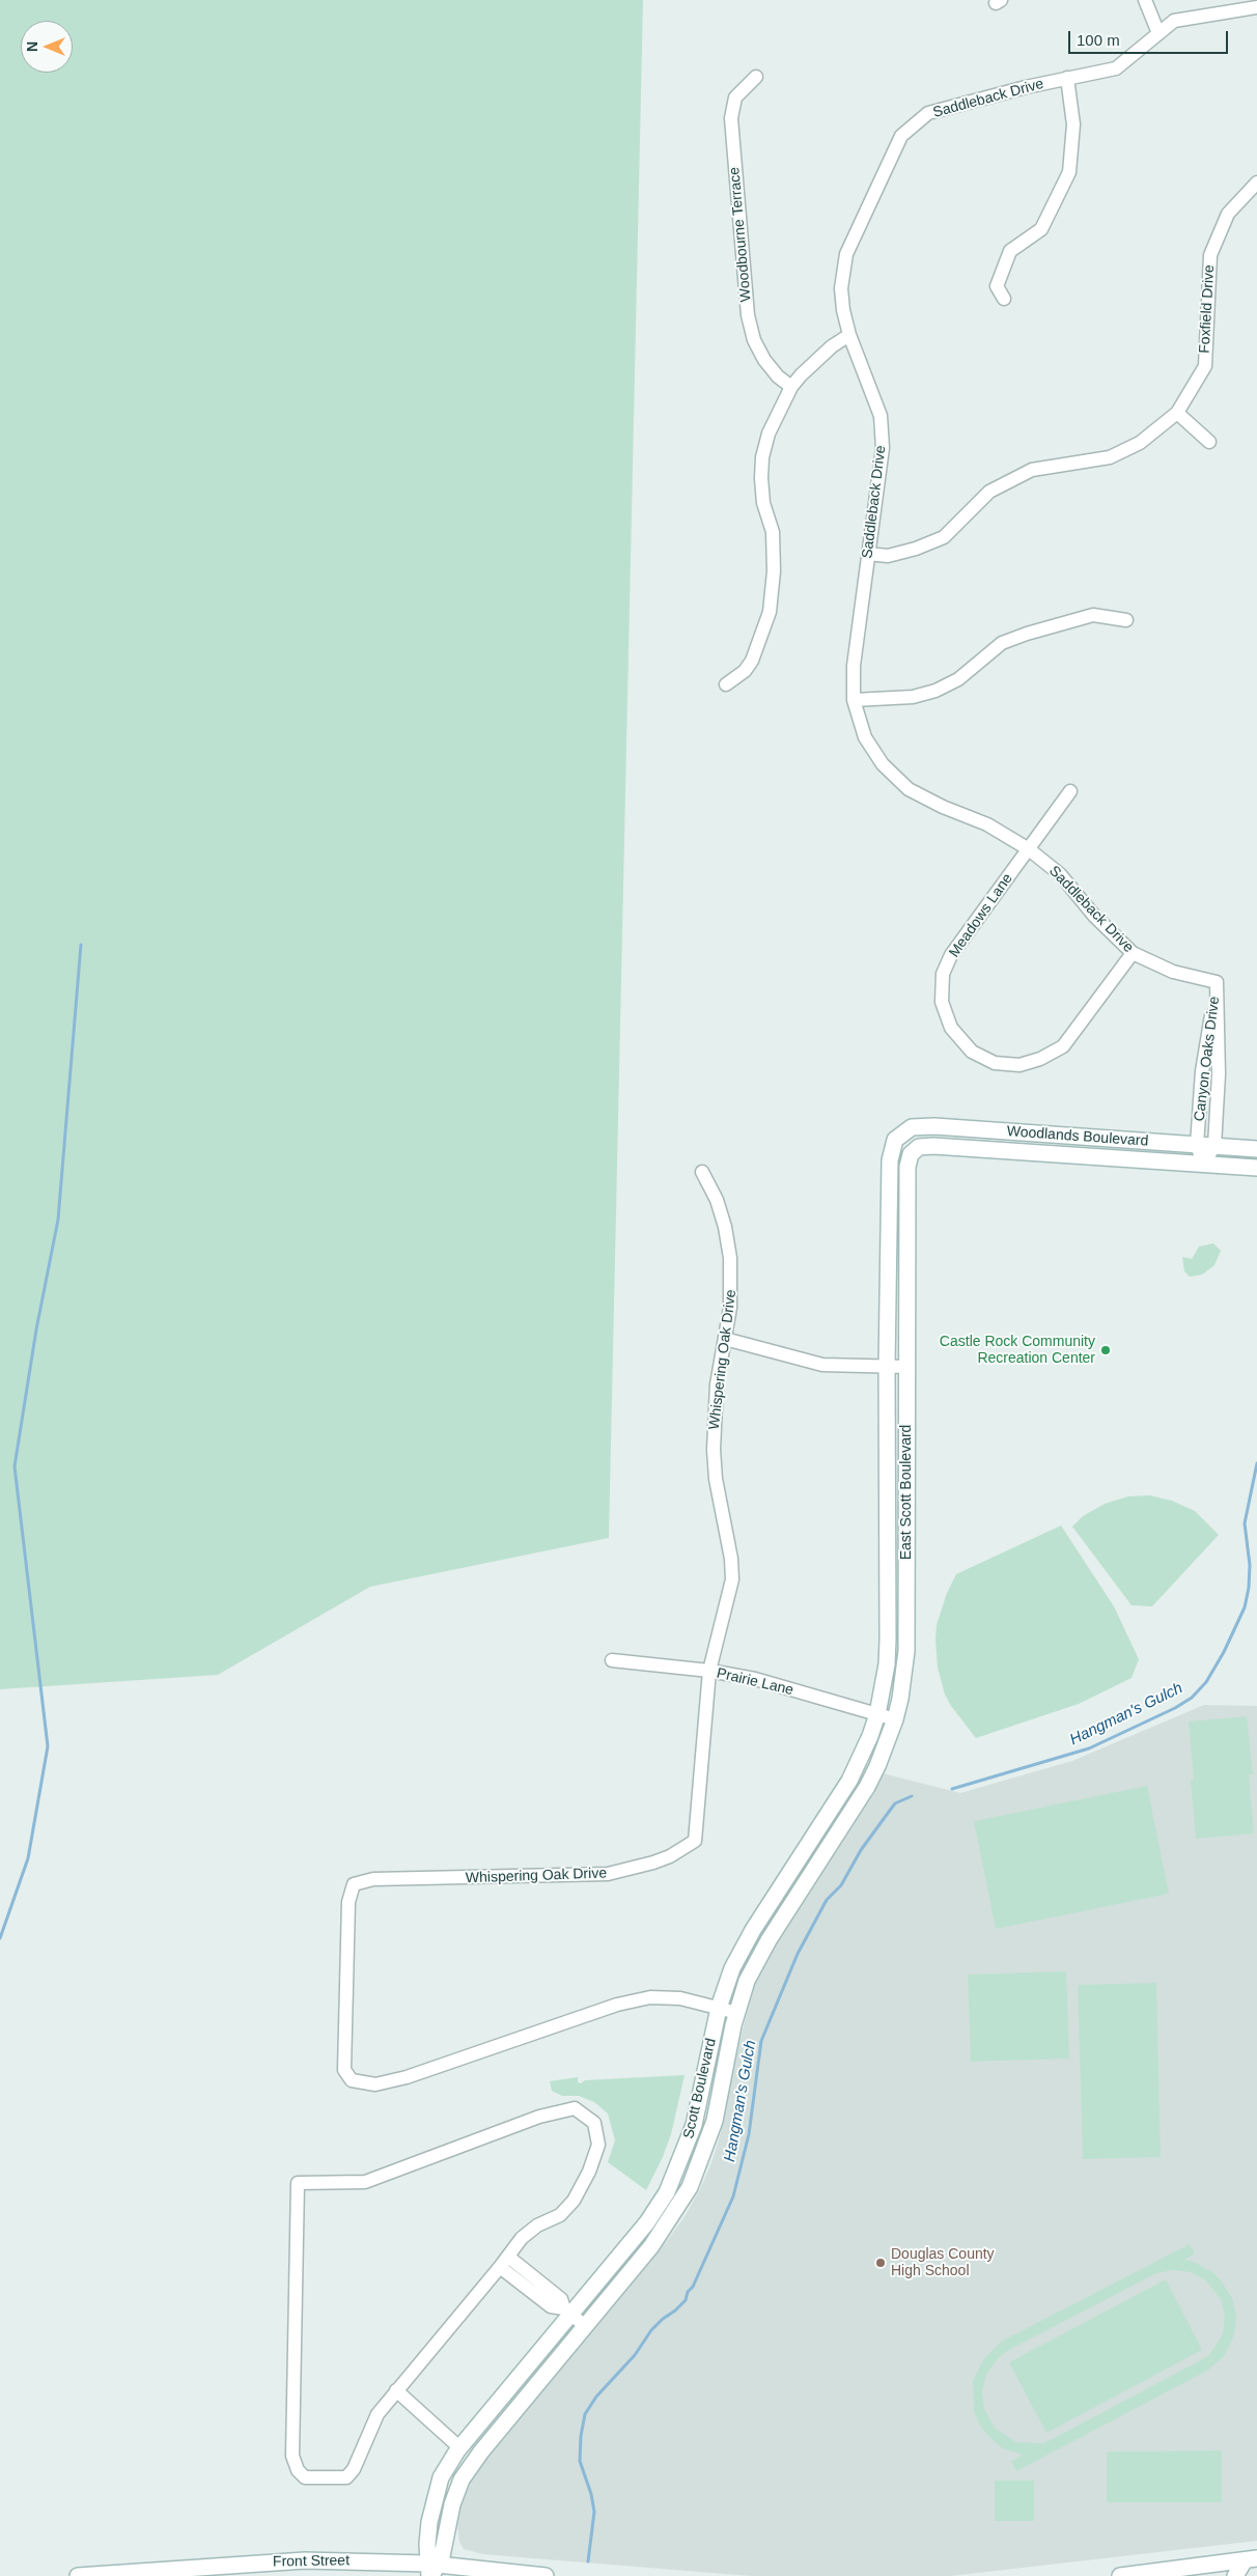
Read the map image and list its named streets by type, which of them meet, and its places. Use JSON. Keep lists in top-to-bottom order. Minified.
{"streets":{"street":["Saddleback Drive","Woodbourne Terrace","Foxfield Drive","Meadows Lane","Canyon Oaks Drive","Woodlands Boulevard","Whispering Oak Drive","East Scott Boulevard","Prairie Lane","Scott Boulevard","Front Street"]},"crossings":[["Saddleback Drive","Foxfield Drive"],["Saddleback Drive","Meadows Lane"],["Saddleback Drive","Canyon Oaks Drive"],["Canyon Oaks Drive","Woodlands Boulevard"],["Woodlands Boulevard","East Scott Boulevard"],["Whispering Oak Drive","Prairie Lane"],["Whispering Oak Drive","Scott Boulevard"],["East Scott Boulevard","Prairie Lane"],["East Scott Boulevard","Scott Boulevard"],["Prairie Lane","Scott Boulevard"],["Scott Boulevard","Front Street"]],"water":["Hangman's Gulch"],"places":["Castle Rock Community Recreation Center","Douglas County High School"],"scale_bar":"100 m","north":"left"}
